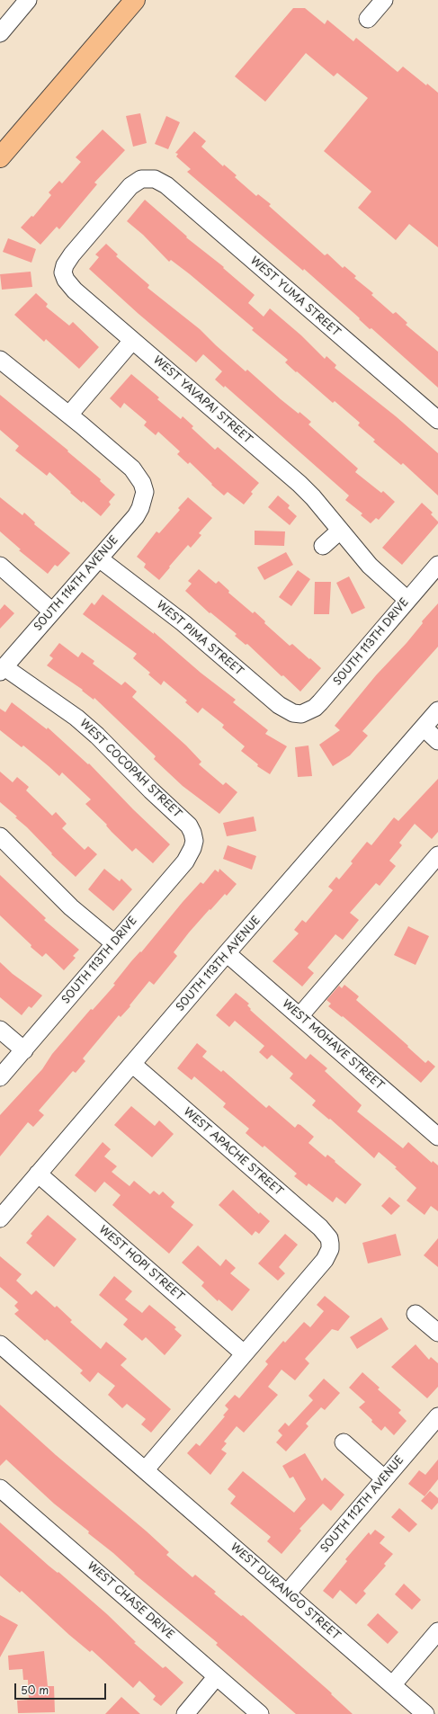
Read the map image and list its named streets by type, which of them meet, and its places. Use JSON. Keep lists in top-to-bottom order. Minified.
{"streets":{"street":["WEST YUMA STREET","WEST YAVAPAI STREET","SOUTH 114TH AVENUE","WEST PIMA STREET","SOUTH 113TH DRIVE","WEST COCOPAH STREET","SOUTH 113TH AVENUE","WEST MOHAVE STREET","WEST APACHE STREET","WEST HOPI STREET","SOUTH 112TH AVENUE","WEST DURANGO STREET","WEST CHASE DRIVE"]},"crossings":[["WEST YUMA STREET","WEST YAVAPAI STREET"],["WEST YAVAPAI STREET","SOUTH 113TH DRIVE"],["SOUTH 114TH AVENUE","WEST PIMA STREET"],["SOUTH 114TH AVENUE","WEST COCOPAH STREET"],["WEST PIMA STREET","SOUTH 113TH DRIVE"],["SOUTH 113TH DRIVE","WEST COCOPAH STREET"],["SOUTH 113TH AVENUE","WEST MOHAVE STREET"],["SOUTH 113TH AVENUE","WEST APACHE STREET"],["SOUTH 113TH AVENUE","WEST HOPI STREET"],["WEST APACHE STREET","WEST HOPI STREET"],["SOUTH 112TH AVENUE","WEST DURANGO STREET"]],"scale_bar":"50 m"}
